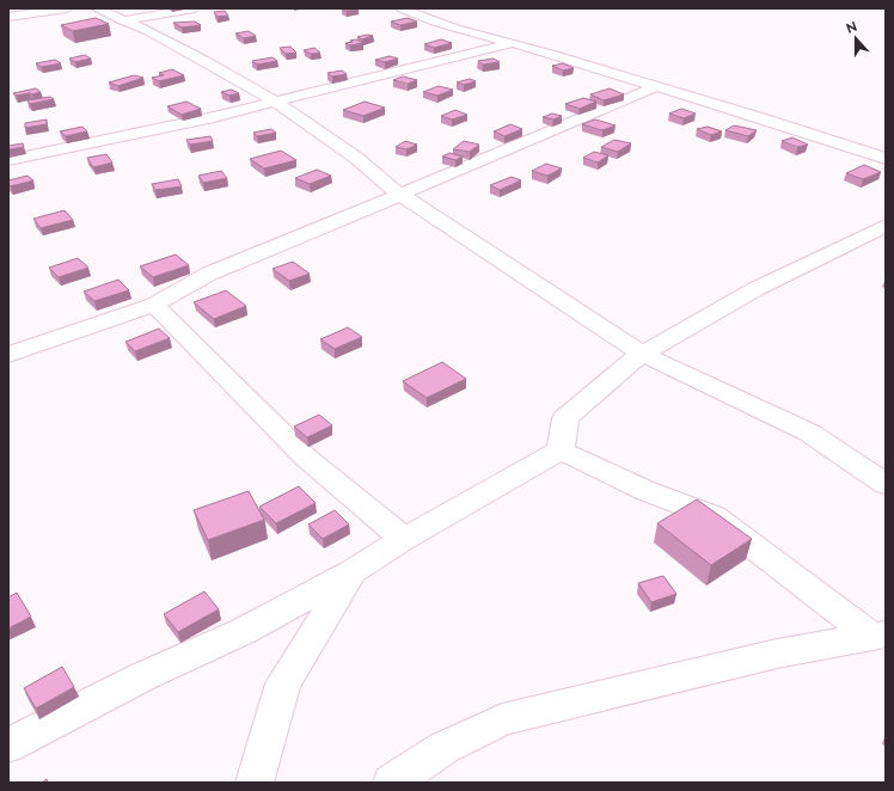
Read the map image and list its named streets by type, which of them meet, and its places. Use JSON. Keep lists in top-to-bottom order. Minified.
{"north":"top"}
